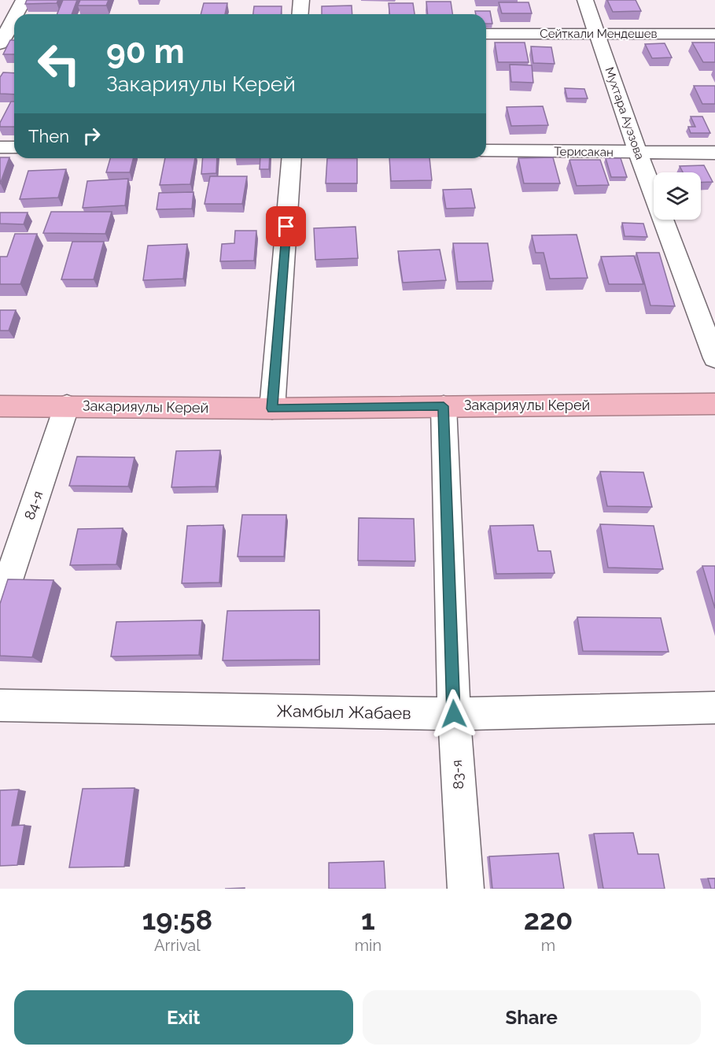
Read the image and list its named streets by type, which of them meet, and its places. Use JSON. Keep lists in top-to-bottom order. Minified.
{"streets":{"highway":["Закарияулы Керей"],"street":["Сейткали Мендешев","Мухтара Ауэзова","Терисакан","84-я","Жамбыл Жабаев","83-я"]},"crossings":[["Сейткали Мендешев","Мухтара Ауэзова"],["Мухтара Ауэзова","Терисакан"],["Закарияулы Керей","84-я"],["Закарияулы Керей","83-я"],["Жамбыл Жабаев","83-я"]],"page":{"turn":["90 m","Закарияулы Керей"],"then":"Then","eta":["19:58","Arrival","1","min","220","m"],"buttons":["Exit","Share"]}}
